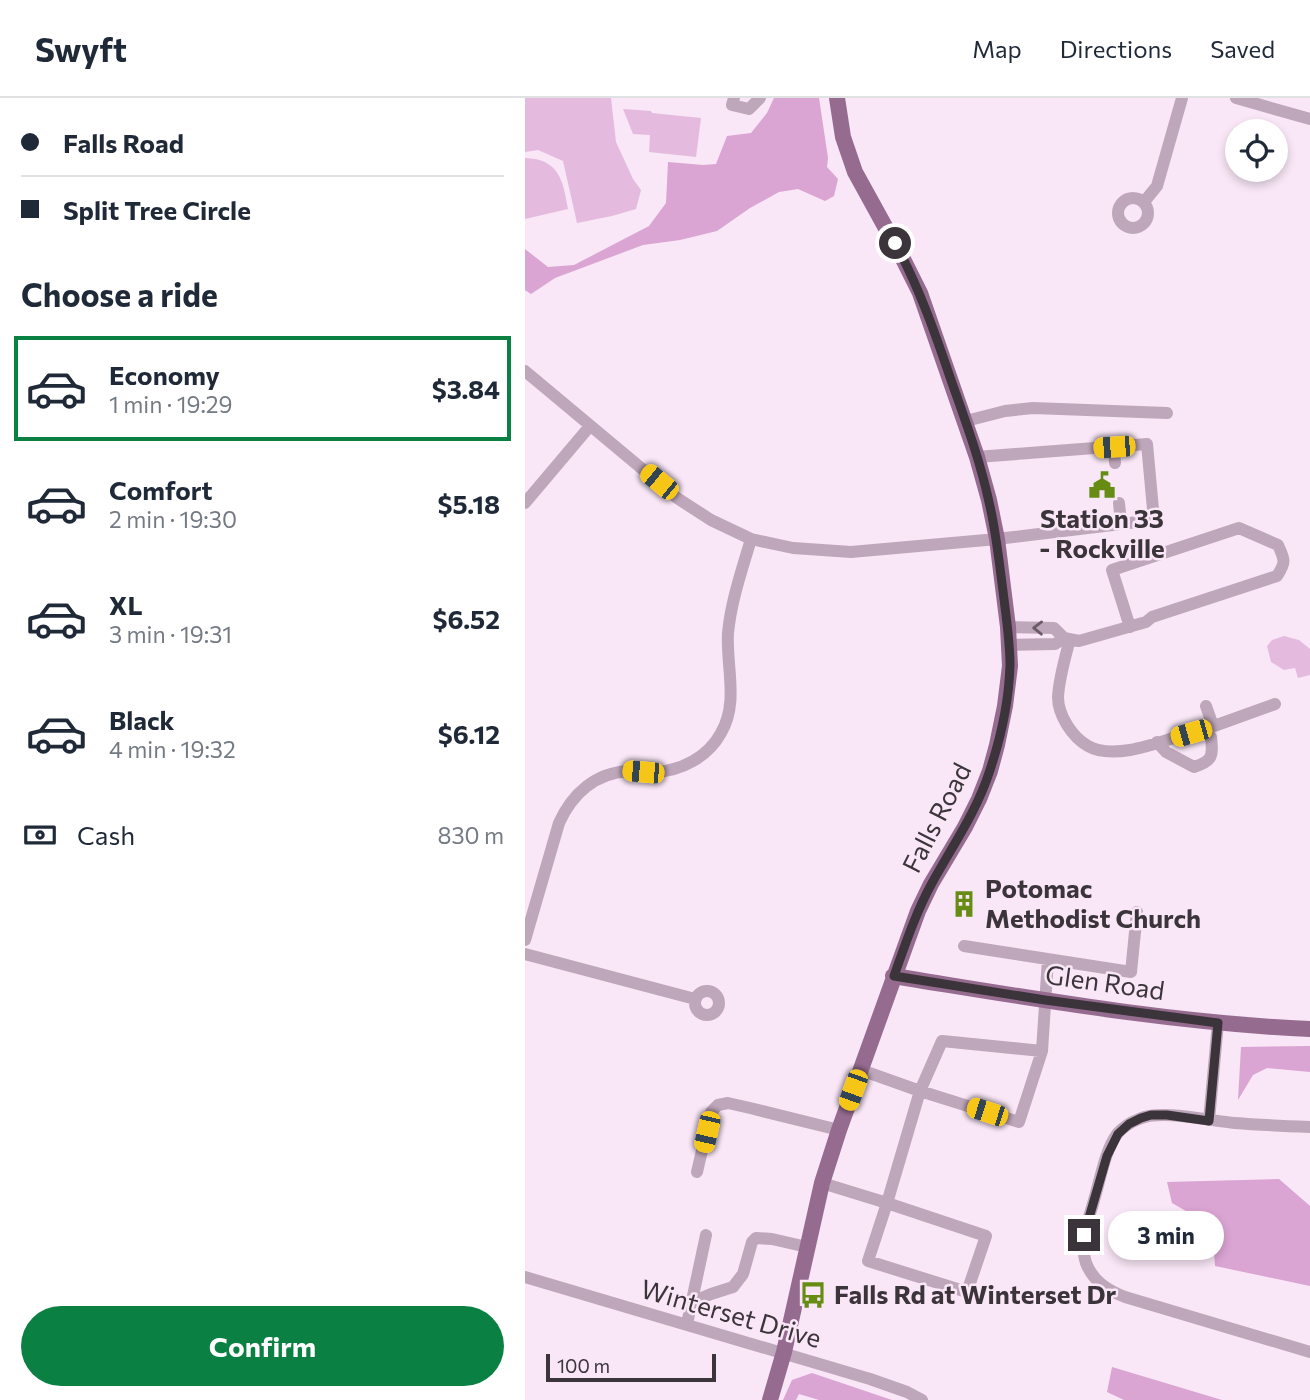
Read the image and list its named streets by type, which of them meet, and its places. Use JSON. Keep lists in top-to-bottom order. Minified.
{"streets":{"main road":["Falls Road","Glen Road"],"street":["Winterset Drive"]},"crossings":[["Falls Road","Glen Road"],["Falls Road","Winterset Drive"]],"places":{"public building":["Station 33 - Rockville"],"building":["Potomac Methodist Church"],"bus stop":["Falls Rd at Winterset Dr"]},"scale_bar":"100 m","page":{"header":"Swyft","nav":["Map","Directions","Saved"],"banner":["Falls Road","Split Tree Circle"],"heading":"Choose a ride","list":[{"name":"Economy","note":"1 min · 19:29","value":"$3.84"},{"name":"Comfort","note":"2 min · 19:30","value":"$5.18"},{"name":"XL","note":"3 min · 19:31","value":"$6.52"},{"name":"Black","note":"4 min · 19:32","value":"$6.12"}],"pay":["Cash","830 m"],"bubble":"3 min","buttons":"Confirm","scale":"100 m"}}
